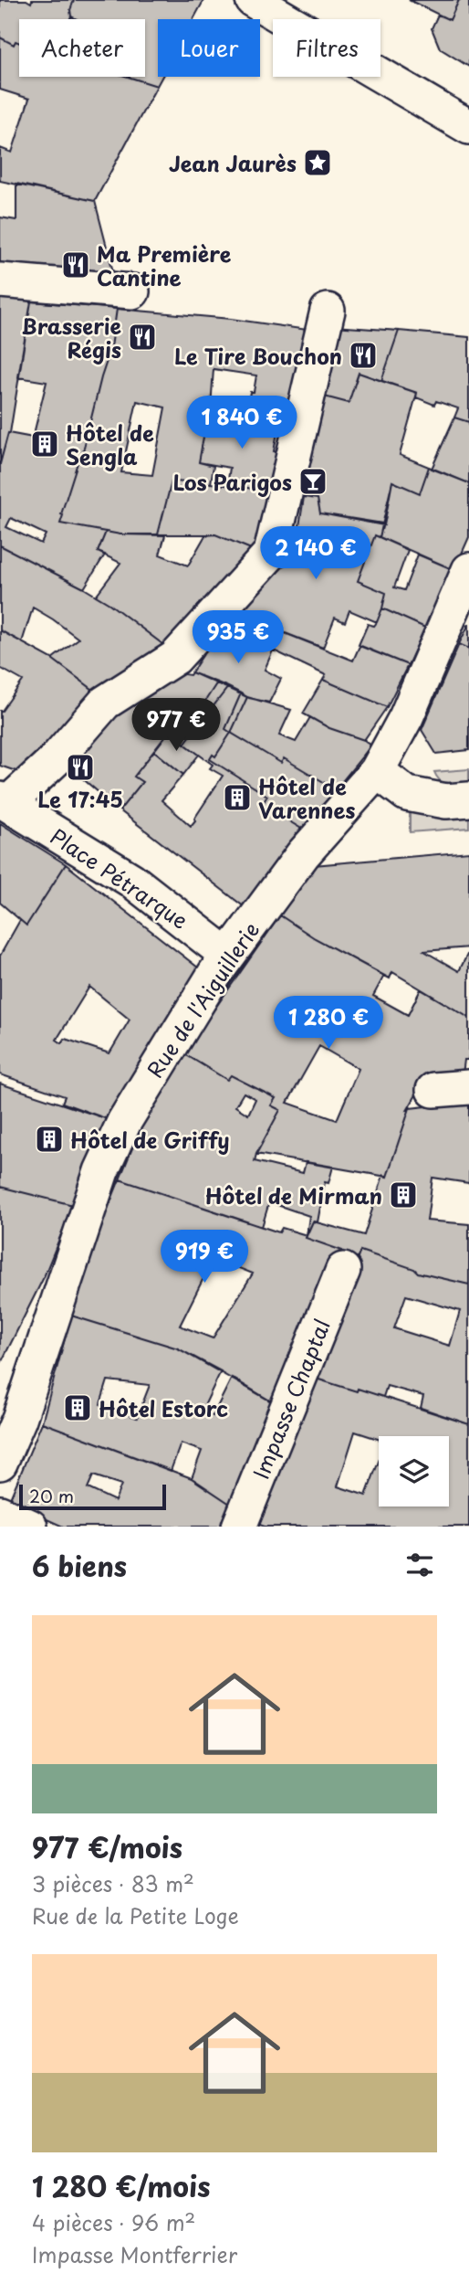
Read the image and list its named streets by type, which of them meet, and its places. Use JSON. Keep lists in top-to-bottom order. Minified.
{"streets":{"street":["Place Pétrarque","Rue de l'Aiguillerie","Impasse Chaptal"]},"crossings":[["Place Pétrarque","Rue de l'Aiguillerie"]],"places":{"place":["Jean Jaurès"],"restaurant":["Ma Première Cantine","Brasserie Régis","Le Tire Bouchon","Le 17:45"],"building":["Hôtel de Sengla","Hôtel de Varennes","Hôtel de Griffy","Hôtel de Mirman","Hôtel Estorc"],"bar":["Los Parigos"]},"scale_bar":"20 m","page":{"chip":["Acheter","Louer","Filtres"],"price":["1 840 €","2 140 €","935 €","977 €","1 280 €","919 €"],"scale":"20 m","heading":"6 biens","list":[{"name":"977 €/mois","note":"3 pièces · 83 m² · Rue de la Petite Loge"},{"name":"1 280 €/mois","note":"4 pièces · 96 m² · Impasse Montferrier"}]}}
